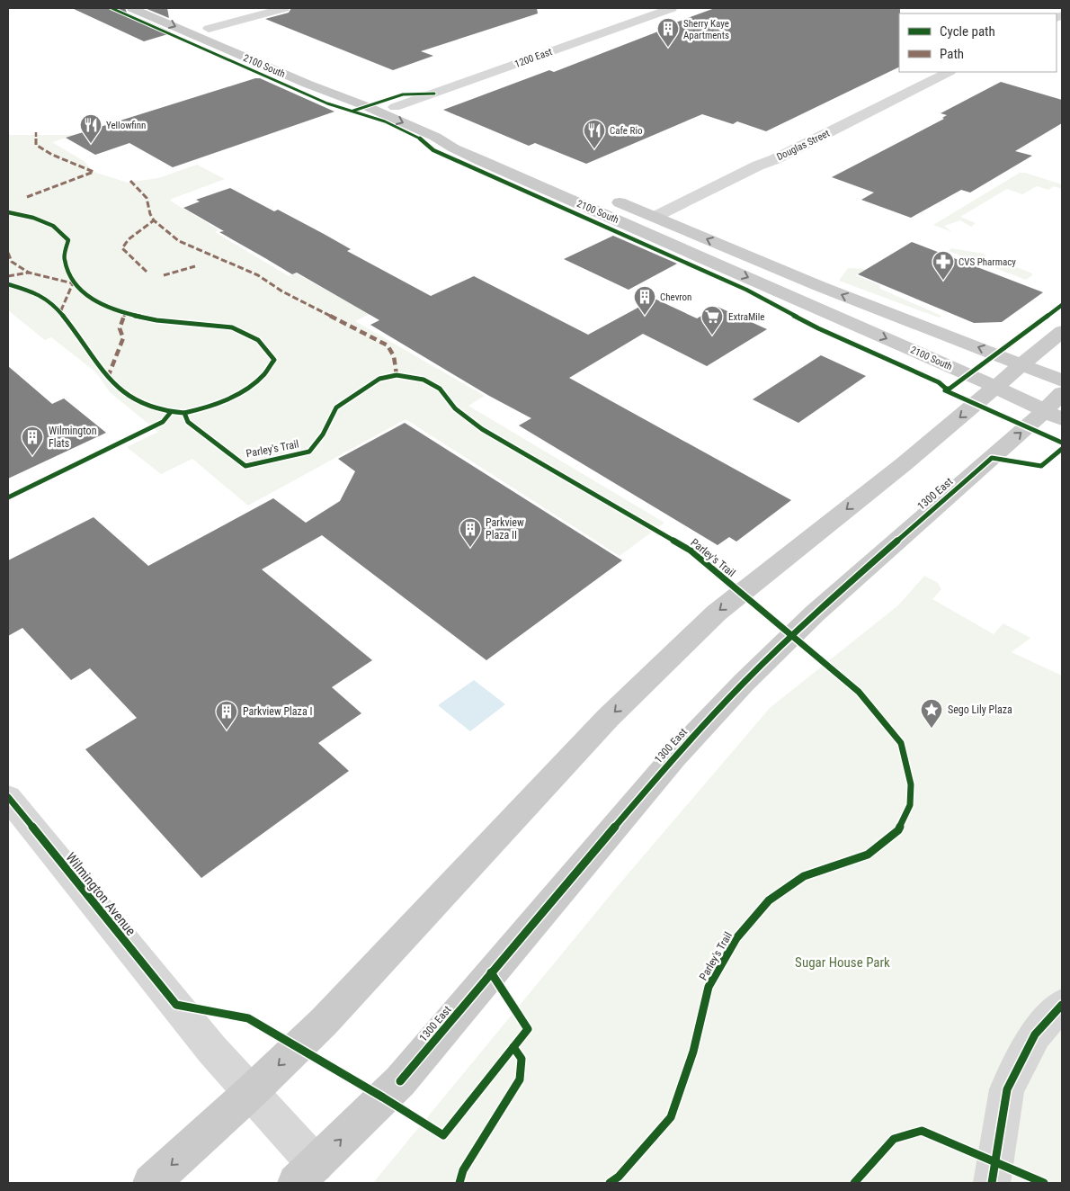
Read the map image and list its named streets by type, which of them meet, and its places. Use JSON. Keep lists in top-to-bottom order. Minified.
{"streets":{"main road":["2100 South","1300 East"],"street":["1200 East","Douglas Street","Wilmington Avenue"],"cycle path":["Parley's Trail"]},"crossings":[["1200 East","2100 South"],["2100 South","Douglas Street"],["2100 South","1300 East"],["1300 East","Wilmington Avenue"]],"parks":["Sugar House Park"],"places":{"building":["Sherry Kaye Apartments","Chevron","Wilmington Flats","Parkview Plaza II","Parkview Plaza I"],"restaurant":["Yellowfinn","Cafe Rio"],"pharmacy":["CVS Pharmacy"],"supermarket":["ExtraMile"],"place":["Sego Lily Plaza"]},"legend":["Cycle path","Path"]}
